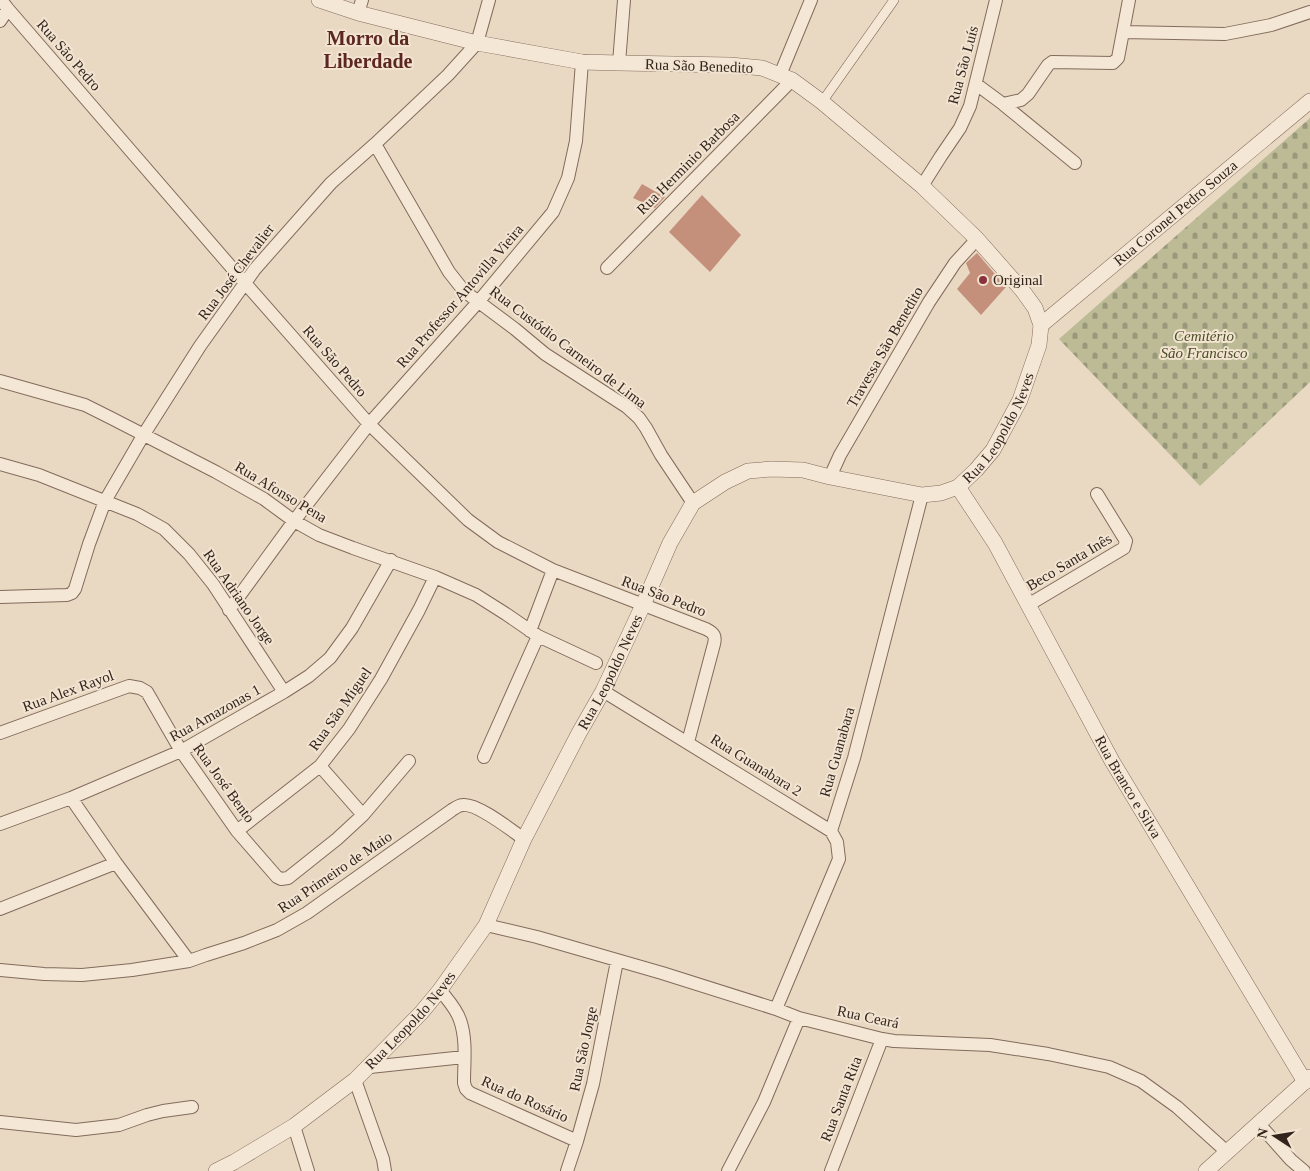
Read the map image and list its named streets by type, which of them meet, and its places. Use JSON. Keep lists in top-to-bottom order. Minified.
{"streets":{"street":["Rua São Pedro","Rua São Luís","Rua São Benedito","Rua Herminio Barbosa","Rua Coronel Pedro Souza","Rua José Chevalier","Rua Professor Antovilla Vieira","Rua Custódio Carneiro de Lima","Travessa São Benedito","Rua Leopoldo Neves","Rua Afonso Pena","Beco Santa Inês","Rua Adriano Jorge","Rua Alex Rayol","Rua São Miguel","Rua Amazonas 1","Rua Guanabara","Rua Guanabara 2","Rua José Bento","Rua Branco e Silva","Rua Primeiro de Maio","Rua Ceará","Rua São Jorge","Rua do Rosário","Rua Santa Rita"]},"crossings":[["Rua São Pedro","Rua José Chevalier"],["Rua São Pedro","Rua Professor Antovilla Vieira"],["Rua São Pedro","Rua Leopoldo Neves"],["Rua São Pedro","Rua Guanabara 2"],["Rua São Luís","Rua São Benedito"],["Rua São Benedito","Rua Herminio Barbosa"],["Rua São Benedito","Rua Coronel Pedro Souza"],["Rua São Benedito","Rua José Chevalier"],["Rua São Benedito","Rua Professor Antovilla Vieira"],["Rua São Benedito","Travessa São Benedito"],["Rua São Benedito","Rua Leopoldo Neves"],["Rua Coronel Pedro Souza","Rua Leopoldo Neves"],["Rua José Chevalier","Rua Custódio Carneiro de Lima"],["Rua José Chevalier","Rua Afonso Pena"],["Rua José Chevalier","Rua Adriano Jorge"],["Rua Professor Antovilla Vieira","Rua Custódio Carneiro de Lima"],["Rua Professor Antovilla Vieira","Rua Afonso Pena"],["Rua Professor Antovilla Vieira","Rua Adriano Jorge"],["Rua Custódio Carneiro de Lima","Rua Leopoldo Neves"],["Travessa São Benedito","Rua Leopoldo Neves"],["Rua Leopoldo Neves","Rua Guanabara"],["Rua Leopoldo Neves","Rua Guanabara 2"],["Rua Leopoldo Neves","Rua Branco e Silva"],["Rua Leopoldo Neves","Rua Primeiro de Maio"],["Rua Leopoldo Neves","Rua Ceará"],["Rua Leopoldo Neves","Rua do Rosário"],["Rua Afonso Pena","Rua São Miguel"],["Rua Afonso Pena","Rua Amazonas 1"],["Beco Santa Inês","Rua Branco e Silva"],["Rua Adriano Jorge","Rua Amazonas 1"],["Rua Alex Rayol","Rua José Bento"],["Rua São Miguel","Rua José Bento"],["Rua Amazonas 1","Rua José Bento"],["Rua Guanabara","Rua Guanabara 2"],["Rua Ceará","Rua São Jorge"],["Rua Ceará","Rua Santa Rita"],["Rua São Jorge","Rua do Rosário"]],"districts":["Morro da Liberdade"],"parks":["Cemitério São Francisco"],"places":["Original"],"north":"left"}
